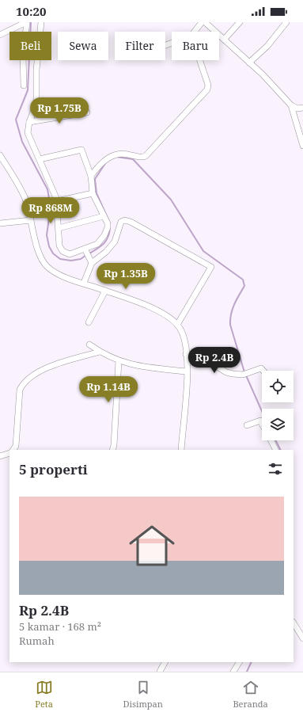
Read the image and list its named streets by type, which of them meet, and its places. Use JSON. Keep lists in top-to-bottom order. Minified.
{"page":{"status":"10:20","chip":["Beli","Sewa","Filter","Baru"],"price":["Rp 1.75B","Rp 868M","Rp 1.35B","Rp 2.4B","Rp 1.14B"],"heading":"5 properti","list":[{"name":"Rp 2.4B","note":"5 kamar · 168 m² · Rumah"}],"tabs":["Peta","Disimpan","Beranda"]}}
